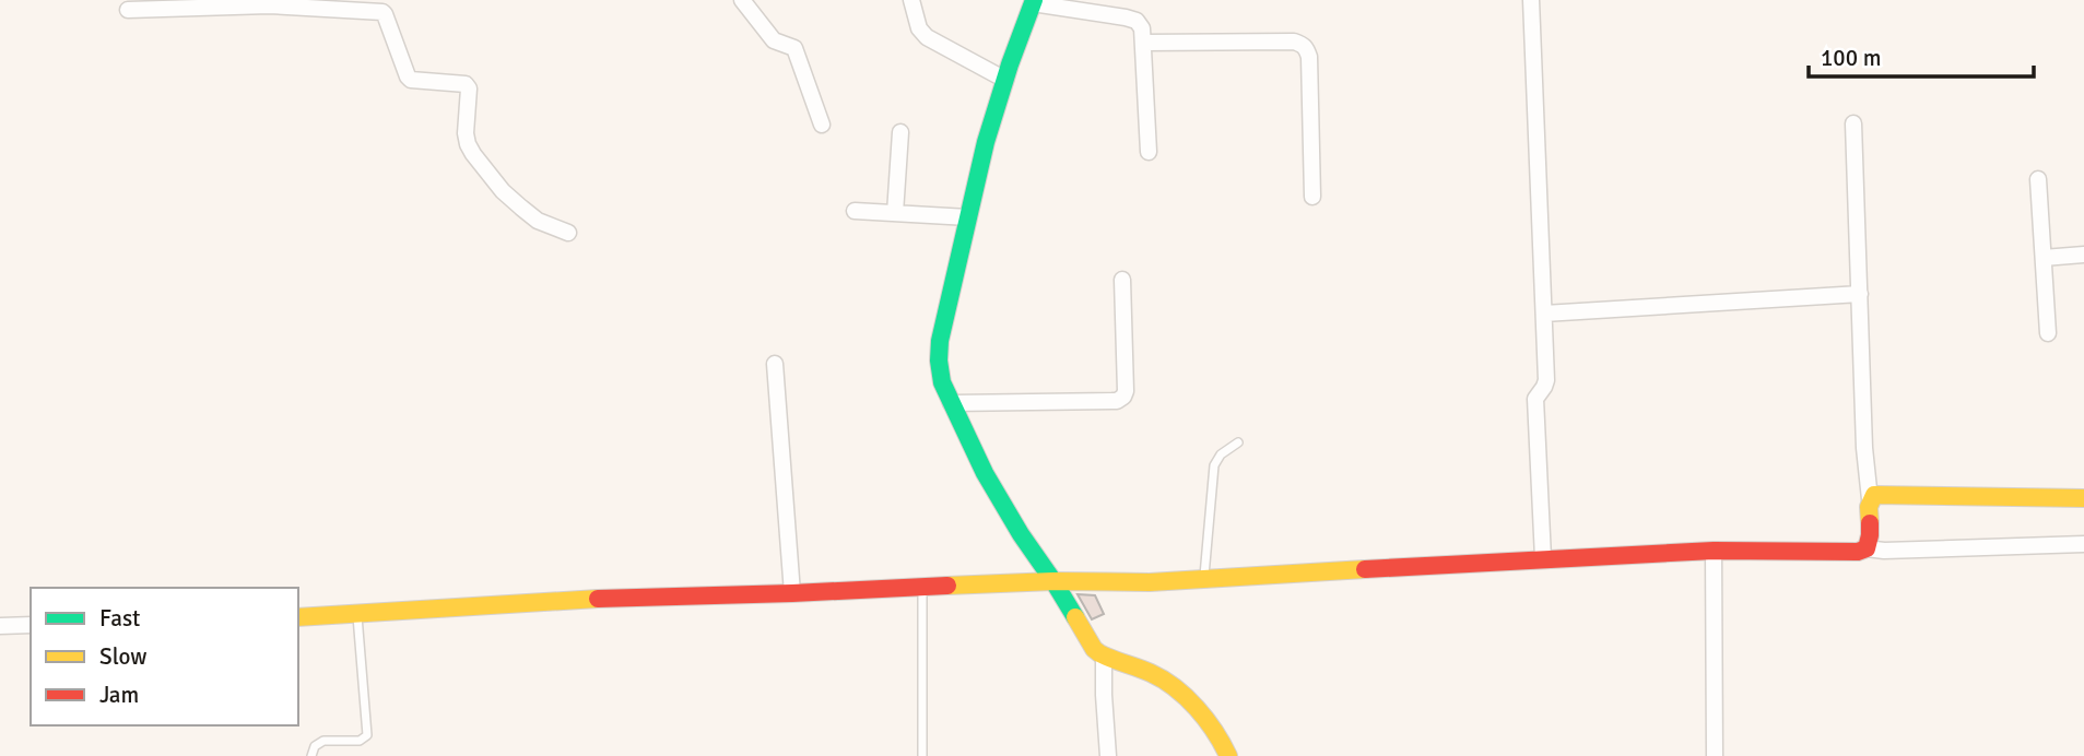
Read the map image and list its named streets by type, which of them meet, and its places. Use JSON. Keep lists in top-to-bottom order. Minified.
{"legend":["Fast","Slow","Jam"],"scale_bar":"100 m"}
